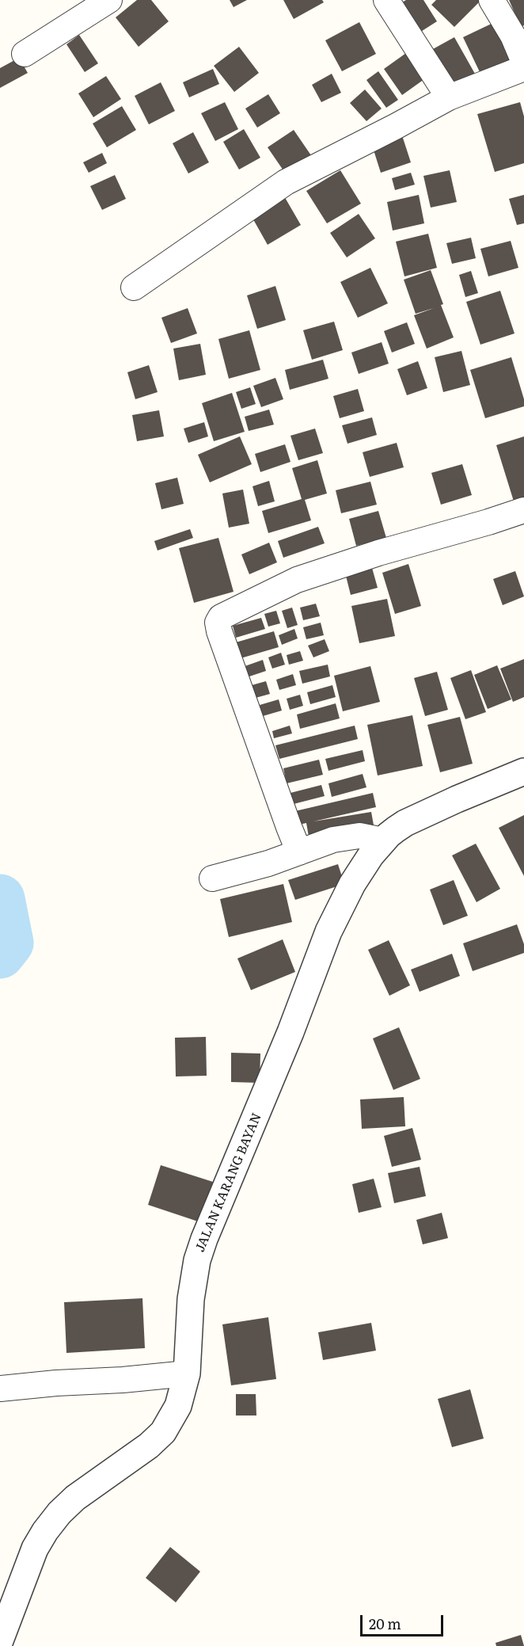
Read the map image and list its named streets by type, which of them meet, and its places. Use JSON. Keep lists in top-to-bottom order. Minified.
{"streets":{"street":["JALAN KARANG BAYAN"]},"scale_bar":"20 m"}
